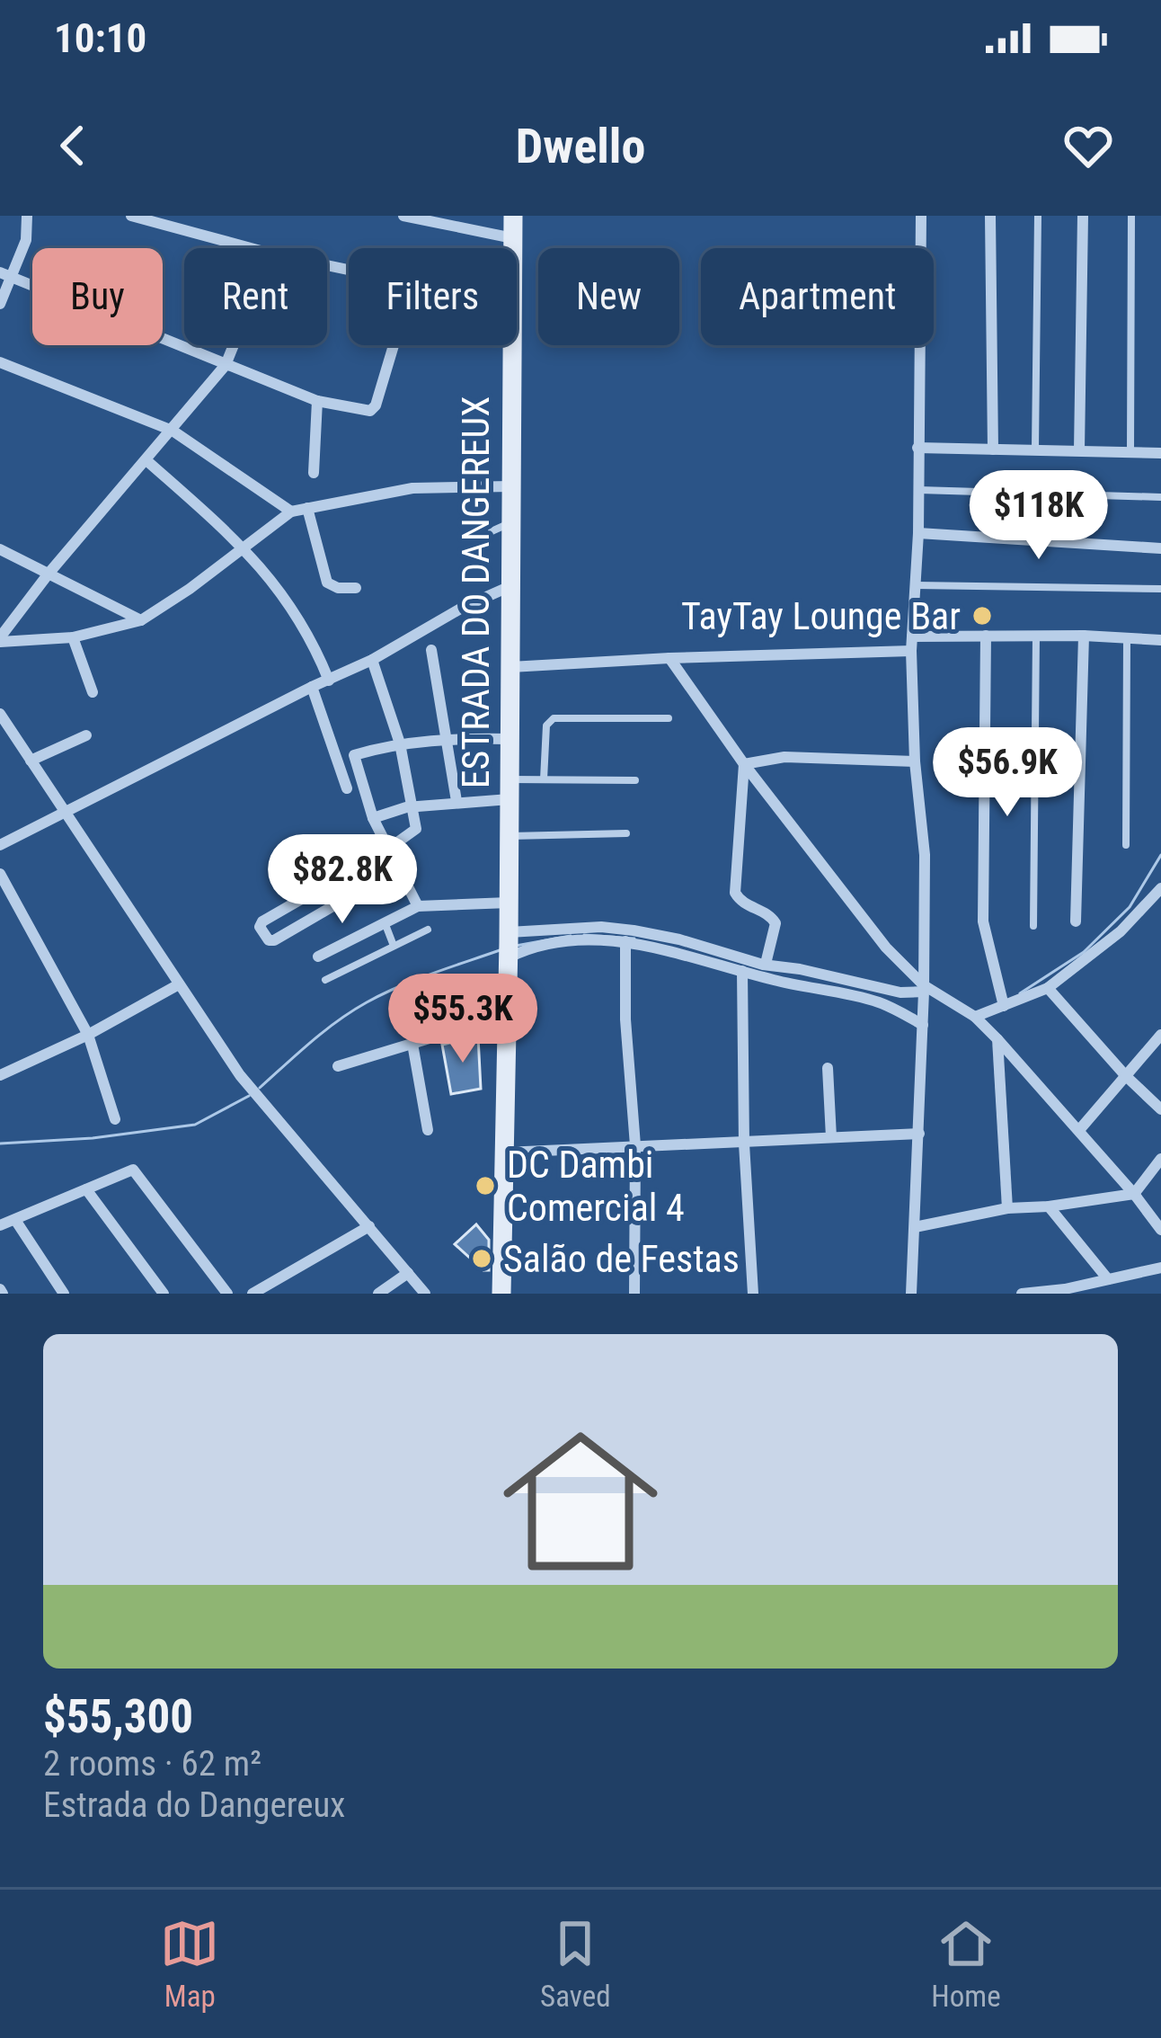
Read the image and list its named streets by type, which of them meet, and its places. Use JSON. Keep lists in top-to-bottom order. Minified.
{"streets":{"main road":["ESTRADA DO DANGEREUX"]},"places":["TayTay Lounge Bar","DC Dambi Comercial 4","Salão de Festas"],"page":{"status":"10:10","header":"Dwello","chip":["Buy","Rent","Filters","New","Apartment"],"price":["$118K","$56.9K","$82.8K","$55.3K"],"list":[{"name":"$55,300","note":"2 rooms · 62 m² · Estrada do Dangereux"}],"tabs":["Map","Saved","Home"]}}
